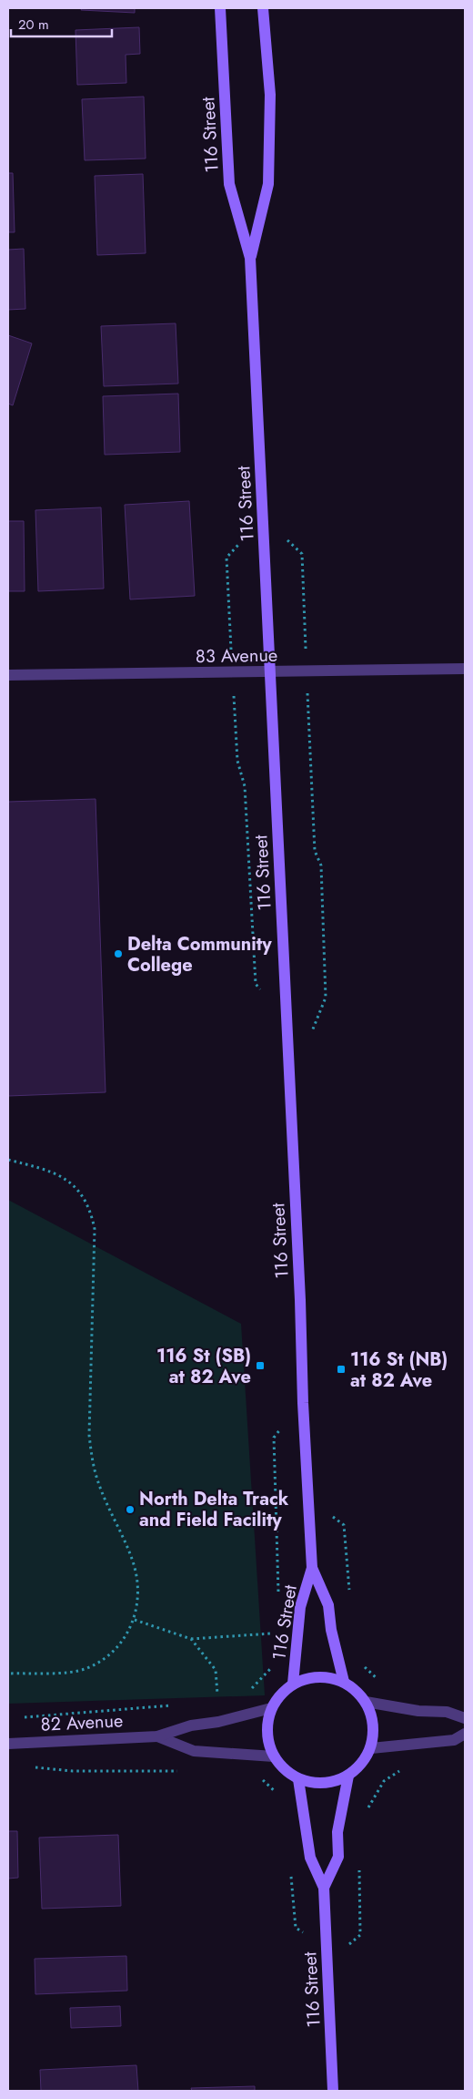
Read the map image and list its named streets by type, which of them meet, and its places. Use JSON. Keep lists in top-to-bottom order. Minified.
{"streets":{"street":["116 Street","83 Avenue","82 Avenue"]},"crossings":[["116 Street","83 Avenue"],["116 Street","82 Avenue"]],"places":{"other":["Delta Community College","North Delta Track and Field Facility"],"transit":["116 St (SB) at 82 Ave","116 St (NB) at 82 Ave"]},"scale_bar":"20 m"}
